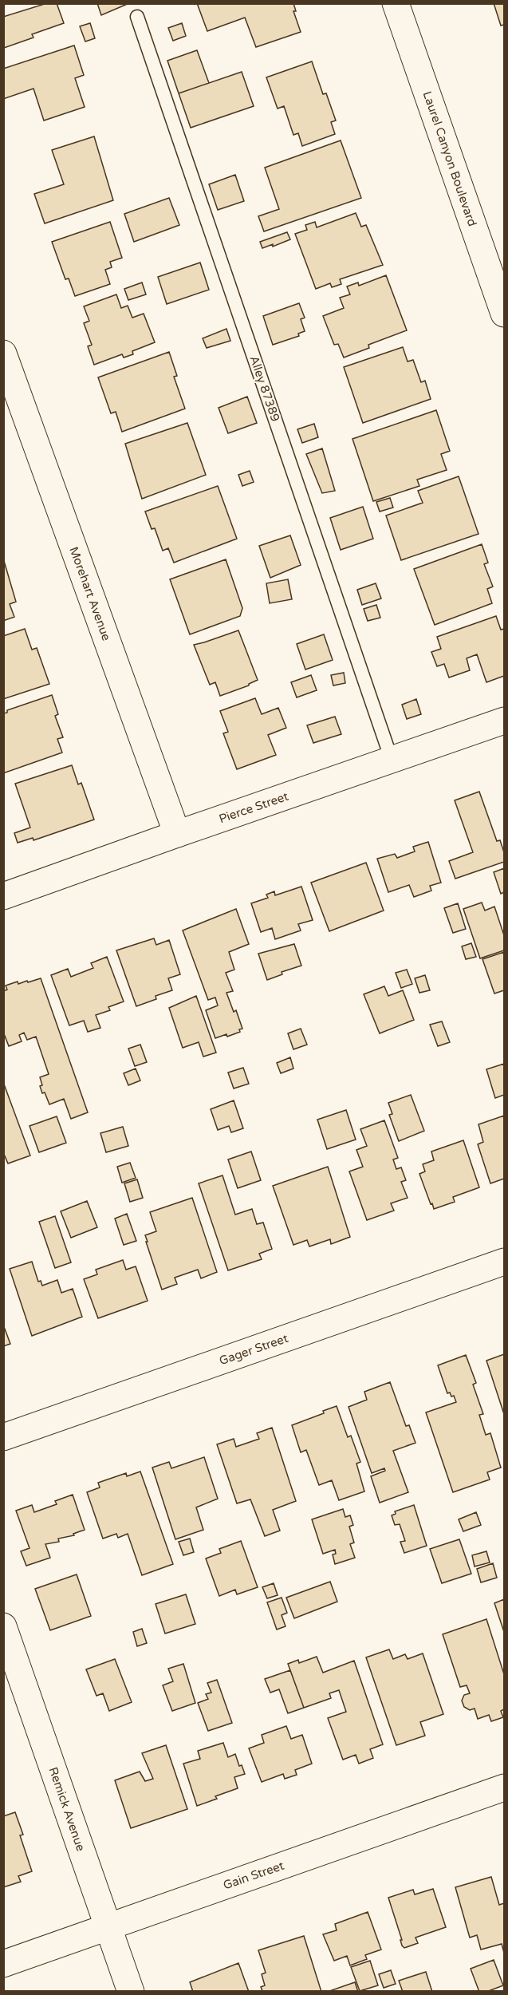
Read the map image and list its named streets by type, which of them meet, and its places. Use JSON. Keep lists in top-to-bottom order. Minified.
{"streets":{"street":["Laurel Canyon Boulevard","Morehart Avenue","Pierce Street","Gager Street","Remick Avenue","Gain Street"],"lane":["Alley 87389"]},"crossings":[["Alley 87389","Pierce Street"],["Morehart Avenue","Pierce Street"],["Remick Avenue","Gain Street"]]}
